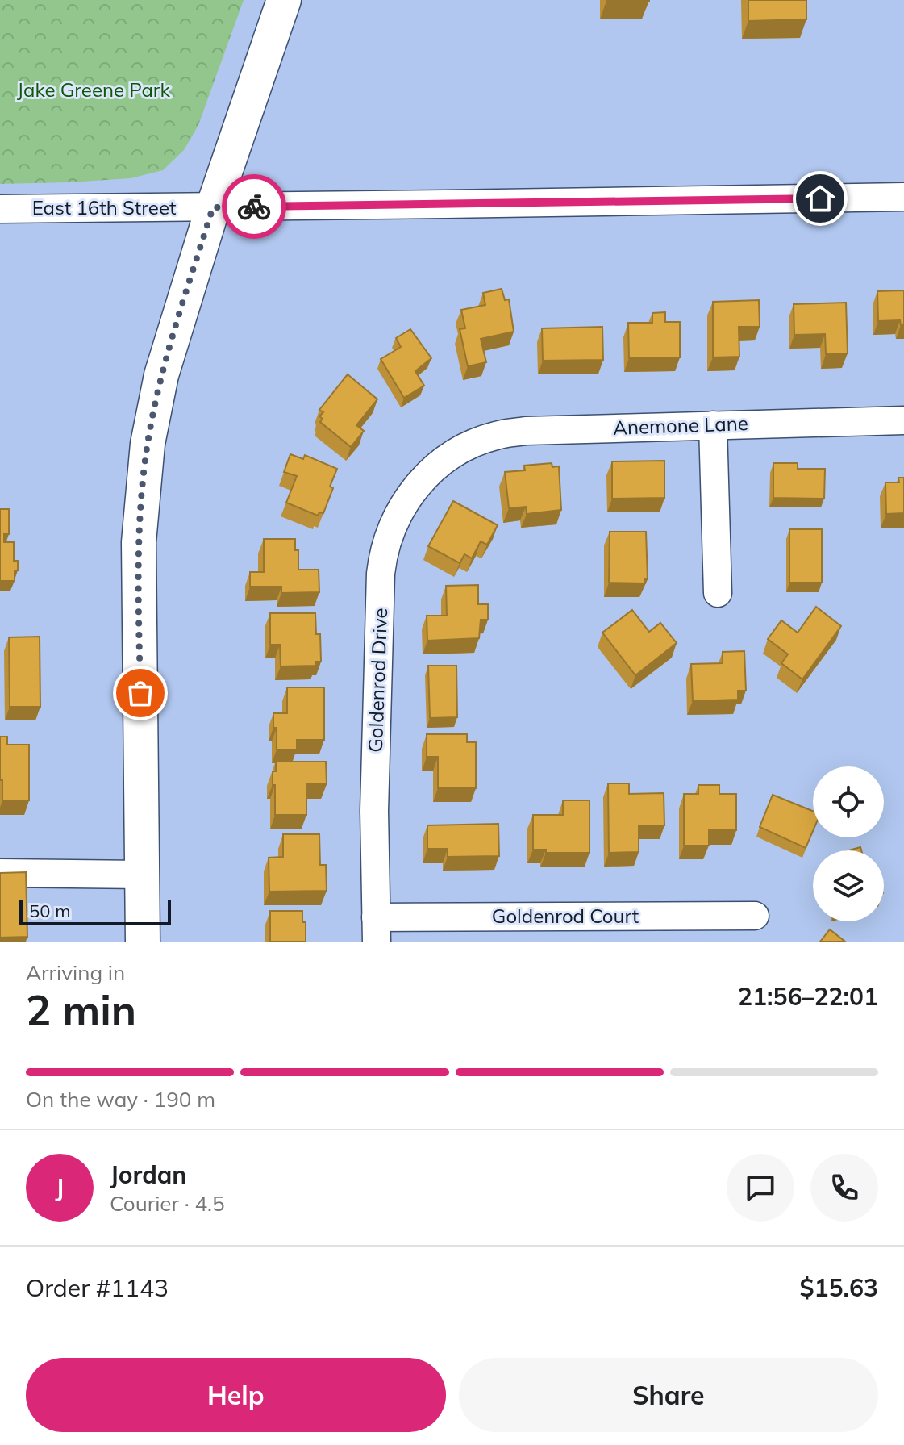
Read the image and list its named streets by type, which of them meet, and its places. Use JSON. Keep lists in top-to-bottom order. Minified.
{"streets":{"street":["East 16th Street","Anemone Lane","Goldenrod Drive","Goldenrod Court"]},"crossings":[["Anemone Lane","Goldenrod Drive"],["Goldenrod Drive","Goldenrod Court"]],"parks":["Jake Greene Park"],"scale_bar":"50 m","page":{"scale":"50 m","heading":["2 min","Arriving in","21:56–22:01"],"panel":["Jordan","Courier · 4.5","Order #1143","$15.63"],"bar":"On the way · 190 m","round":"J","buttons":["Help","Share"]}}
